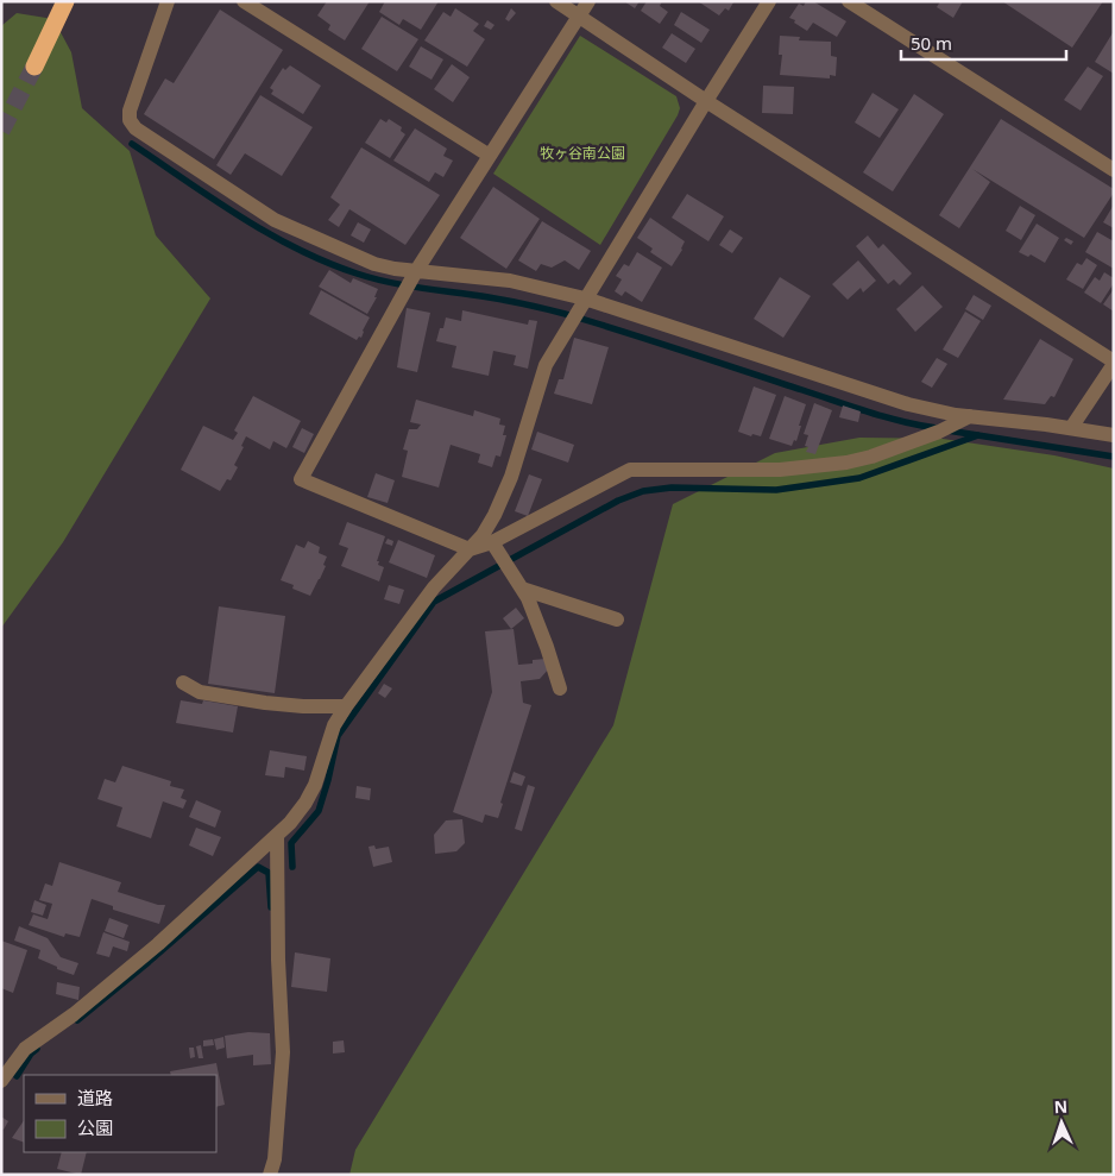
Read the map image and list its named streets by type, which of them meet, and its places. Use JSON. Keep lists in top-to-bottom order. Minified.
{"parks":["牧ヶ谷南公園"],"legend":["道路","公園"],"scale_bar":"50 m","north":"top"}
